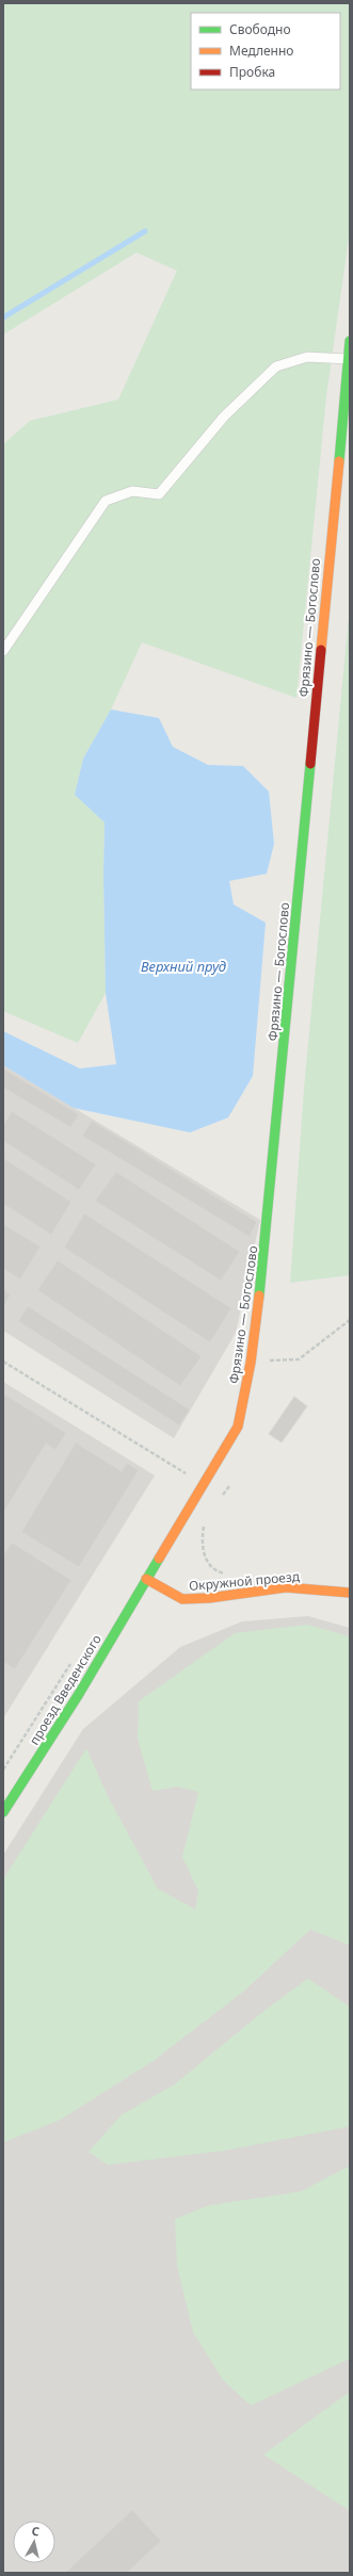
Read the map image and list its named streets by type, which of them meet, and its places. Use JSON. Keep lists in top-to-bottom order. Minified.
{"streets":{"street":["Фрязино — Богослово","Окружной проезд","проезд Введенского"]},"crossings":[["Фрязино — Богослово","Окружной проезд"],["Фрязино — Богослово","проезд Введенского"],["Окружной проезд","проезд Введенского"]],"water":["Верхний пруд"],"legend":["Свободно","Медленно","Пробка"],"north":"top"}
